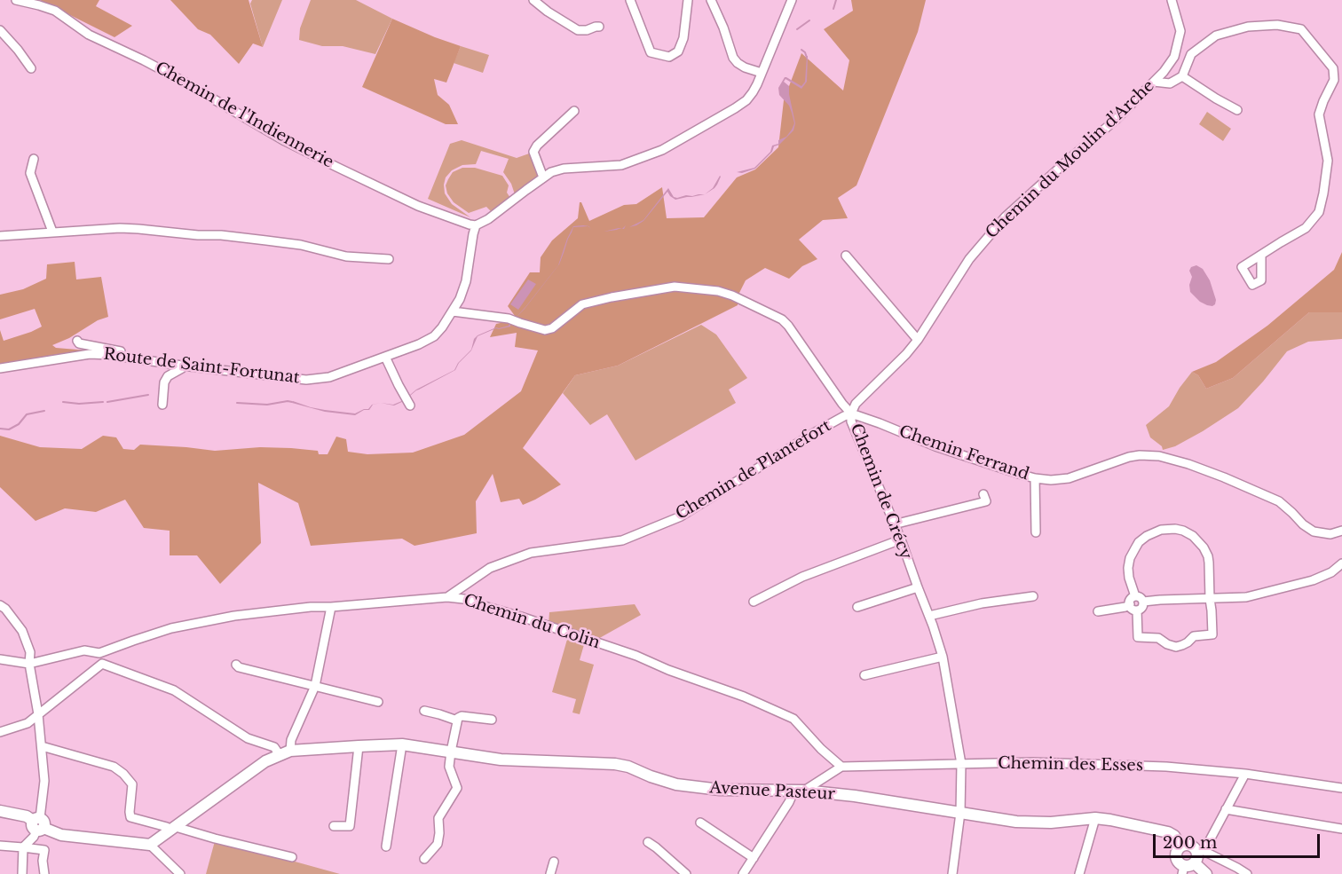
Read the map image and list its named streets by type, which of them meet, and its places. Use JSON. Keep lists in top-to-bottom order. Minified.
{"streets":{"main road":["Avenue Pasteur"],"street":["Chemin de l'Indiennerie","Chemin du Moulin d'Arche","Route de Saint-Fortunat","Chemin Ferrand","Chemin de Plantefort","Chemin de Crécy","Chemin du Colin","Chemin des Esses"]},"crossings":[["Chemin de l'Indiennerie","Route de Saint-Fortunat"],["Chemin du Moulin d'Arche","Chemin Ferrand"],["Chemin du Moulin d'Arche","Chemin de Plantefort"],["Chemin du Moulin d'Arche","Chemin de Crécy"],["Route de Saint-Fortunat","Chemin de Crécy"],["Chemin Ferrand","Chemin de Plantefort"],["Chemin Ferrand","Chemin de Crécy"],["Chemin de Plantefort","Chemin de Crécy"],["Chemin de Plantefort","Chemin du Colin"],["Chemin de Crécy","Chemin des Esses"],["Chemin de Crécy","Avenue Pasteur"],["Chemin du Colin","Chemin des Esses"]],"scale_bar":"200 m"}
